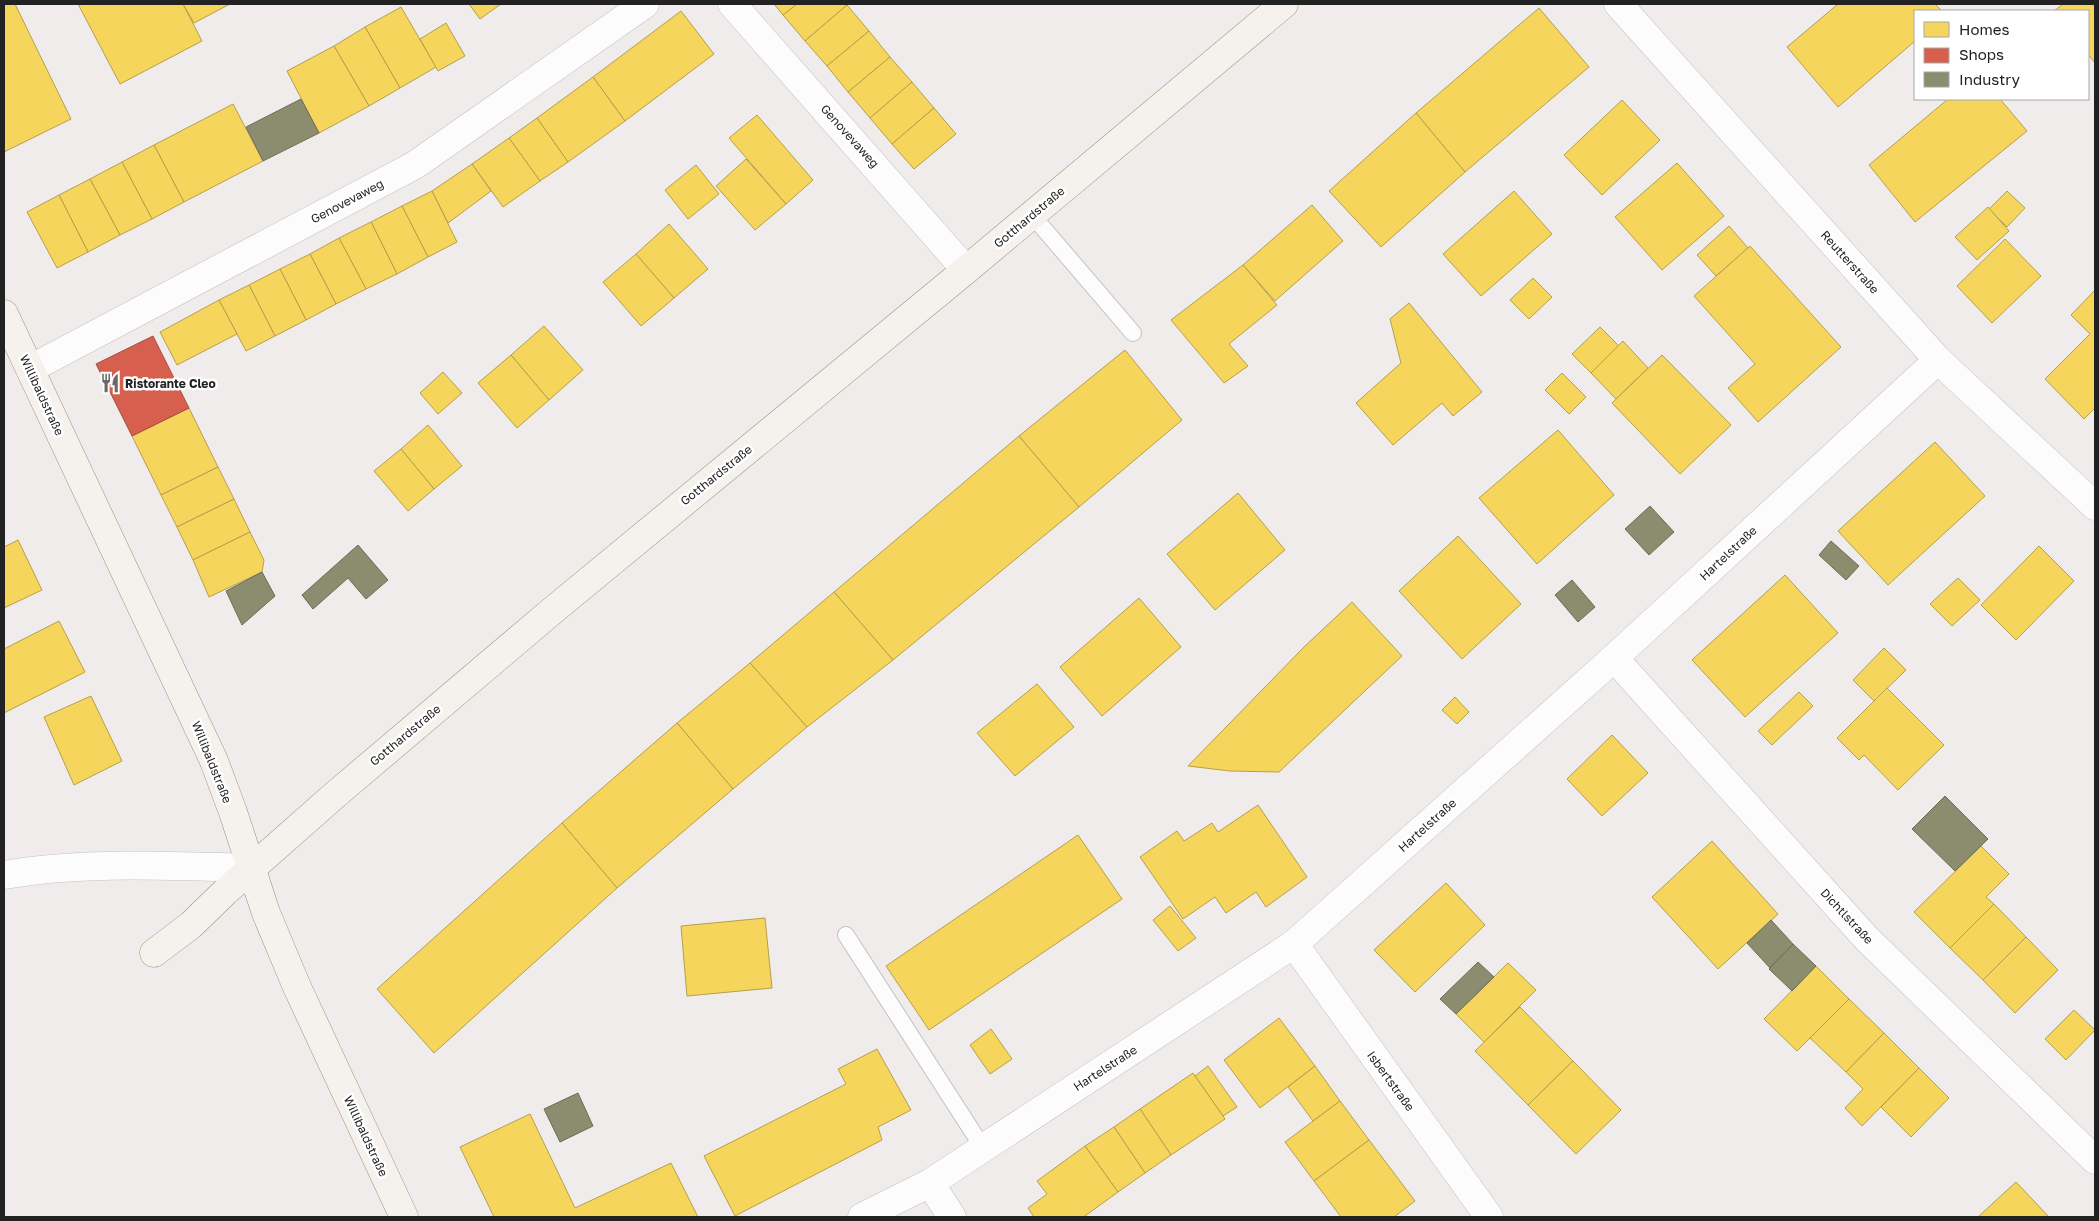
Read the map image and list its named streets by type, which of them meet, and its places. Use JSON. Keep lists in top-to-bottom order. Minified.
{"streets":{"street":["Genovevaweg","Gotthardstraße","Reutterstraße","Willibaldstraße","Hartelstraße","Dichtlstraße","Isbertstraße"]},"crossings":[["Genovevaweg","Gotthardstraße"],["Genovevaweg","Willibaldstraße"],["Gotthardstraße","Willibaldstraße"],["Reutterstraße","Hartelstraße"],["Hartelstraße","Dichtlstraße"],["Hartelstraße","Isbertstraße"]],"places":{"restaurant":["Ristorante Cleo"]},"legend":["Homes","Shops","Industry"]}
